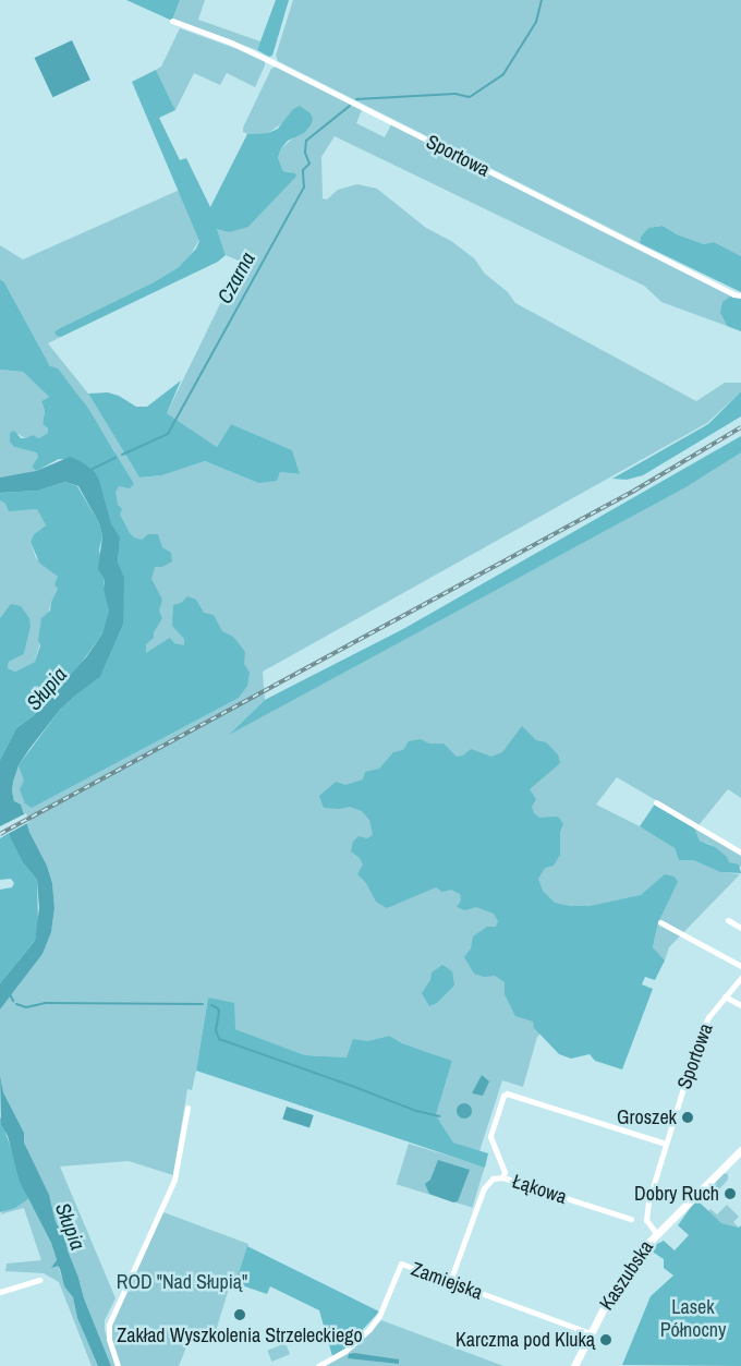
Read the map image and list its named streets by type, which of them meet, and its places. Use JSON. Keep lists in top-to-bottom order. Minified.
{"streets":{"main road":["Kaszubska"],"street":["Sportowa","Łąkowa","Zamiejska"]},"crossings":[["Sportowa","Kaszubska"],["Łąkowa","Zamiejska"],["Kaszubska","Zamiejska"]],"water":["Czarna","Słupia"],"parks":["ROD \"Nad Słupią\"","Lasek Północny"],"places":["Groszek","Dobry Ruch","Zakład Wyszkolenia Strzeleckiego","Karczma pod Kluką"]}
